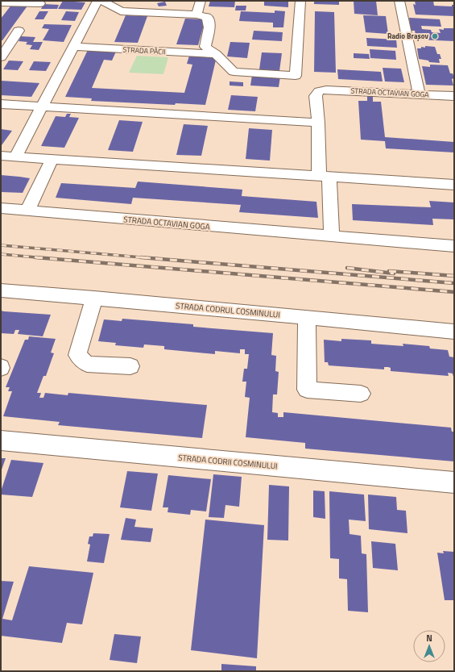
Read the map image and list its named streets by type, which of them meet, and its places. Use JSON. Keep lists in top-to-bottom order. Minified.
{"streets":{"street":["STRADA PĂCII","STRADA OCTAVIAN GOGA","STRADA CODRUL COSMINULUI","STRADA CODRII COSMINULUI"]},"places":["Radio Brașov"],"north":"top"}
